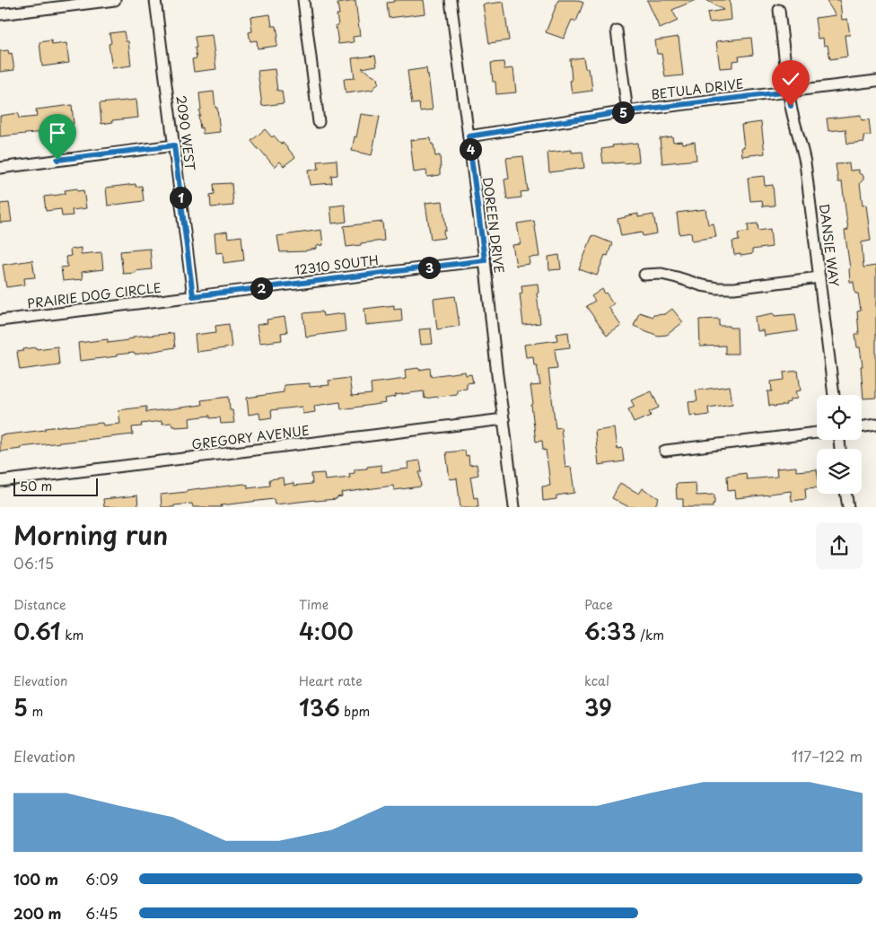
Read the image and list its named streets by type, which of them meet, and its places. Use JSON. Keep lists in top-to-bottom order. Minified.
{"streets":{"street":["BETULA DRIVE","2090 WEST","DOREEN DRIVE","DANSIE WAY","12310 SOUTH","PRAIRIE DOG CIRCLE","GREGORY AVENUE"]},"crossings":[["BETULA DRIVE","DOREEN DRIVE"],["BETULA DRIVE","DANSIE WAY"],["2090 WEST","12310 SOUTH"],["2090 WEST","PRAIRIE DOG CIRCLE"],["DOREEN DRIVE","12310 SOUTH"],["DOREEN DRIVE","GREGORY AVENUE"],["12310 SOUTH","PRAIRIE DOG CIRCLE"]],"scale_bar":"50 m","page":{"pins":["5","4","1","3","2"],"scale":"50 m","heading":["Morning run","06:15"],"stats":[["Distance","0.61 km"],["Time","4:00"],["Pace","6:33 /km"],["Elevation","5 m"],["Heart rate","136 bpm"],["kcal","39"]],"chart":["Elevation","117–122 m"],"list":[{"name":"100 m","note":"6:09"},{"name":"200 m","note":"6:45"}]}}
